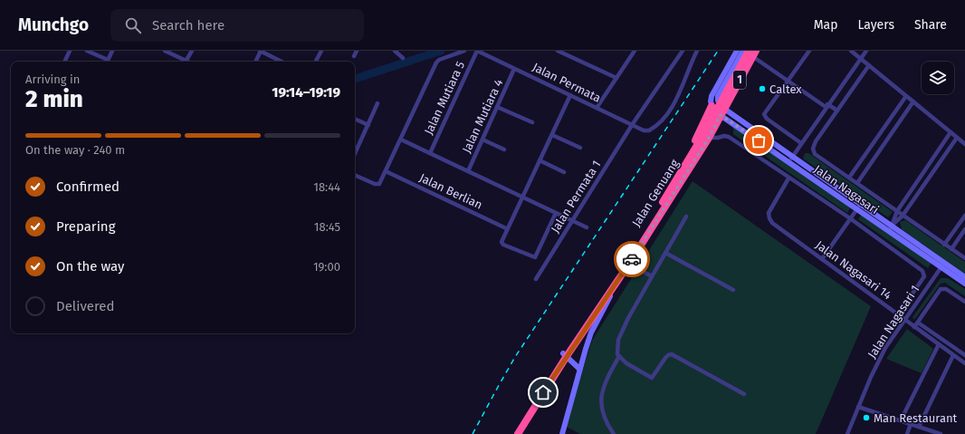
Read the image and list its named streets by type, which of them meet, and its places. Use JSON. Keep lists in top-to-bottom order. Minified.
{"streets":{"highway":["1","Jalan Genuang"],"street":["Jalan Permata","Jalan Mutiara 5","Jalan Mutiara 4","Jalan Nagasari","Jalan Berlian","Jalan Permata 1","Jalan Nagasari 14","Jalan Nagasari 1"]},"crossings":[["Jalan Permata","Jalan Mutiara 5"],["Jalan Permata","Jalan Mutiara 4"],["Jalan Permata","Jalan Permata 1"],["Jalan Mutiara 5","Jalan Mutiara 4"],["Jalan Mutiara 4","Jalan Permata 1"],["Jalan Nagasari","Jalan Genuang"],["Jalan Nagasari","Jalan Nagasari 14"],["Jalan Nagasari","Jalan Nagasari 1"],["Jalan Nagasari 14","Jalan Nagasari 1"]],"places":["Caltex","Man Restaurant"],"page":{"header":"Munchgo","search":"Search here","nav":["Map","Layers","Share"],"heading":["2 min","Arriving in","19:14–19:19"],"bar":"On the way · 240 m","list":[["Confirmed","18:44"],["Preparing","18:45"],["On the way","19:00"],"Delivered"]}}
